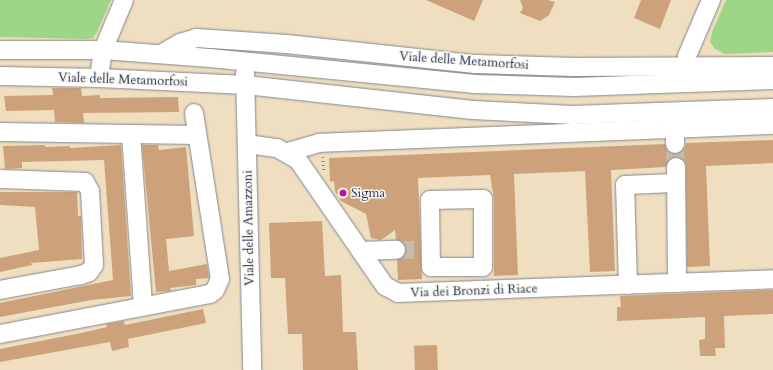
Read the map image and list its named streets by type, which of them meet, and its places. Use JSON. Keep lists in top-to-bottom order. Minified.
{"streets":{"street":["Viale delle Metamorfosi","Viale delle Amazzoni","Via dei Bronzi di Riace"]},"crossings":[["Viale delle Metamorfosi","Viale delle Amazzoni"],["Viale delle Metamorfosi","Via dei Bronzi di Riace"],["Viale delle Amazzoni","Via dei Bronzi di Riace"]],"places":["Sigma"]}
